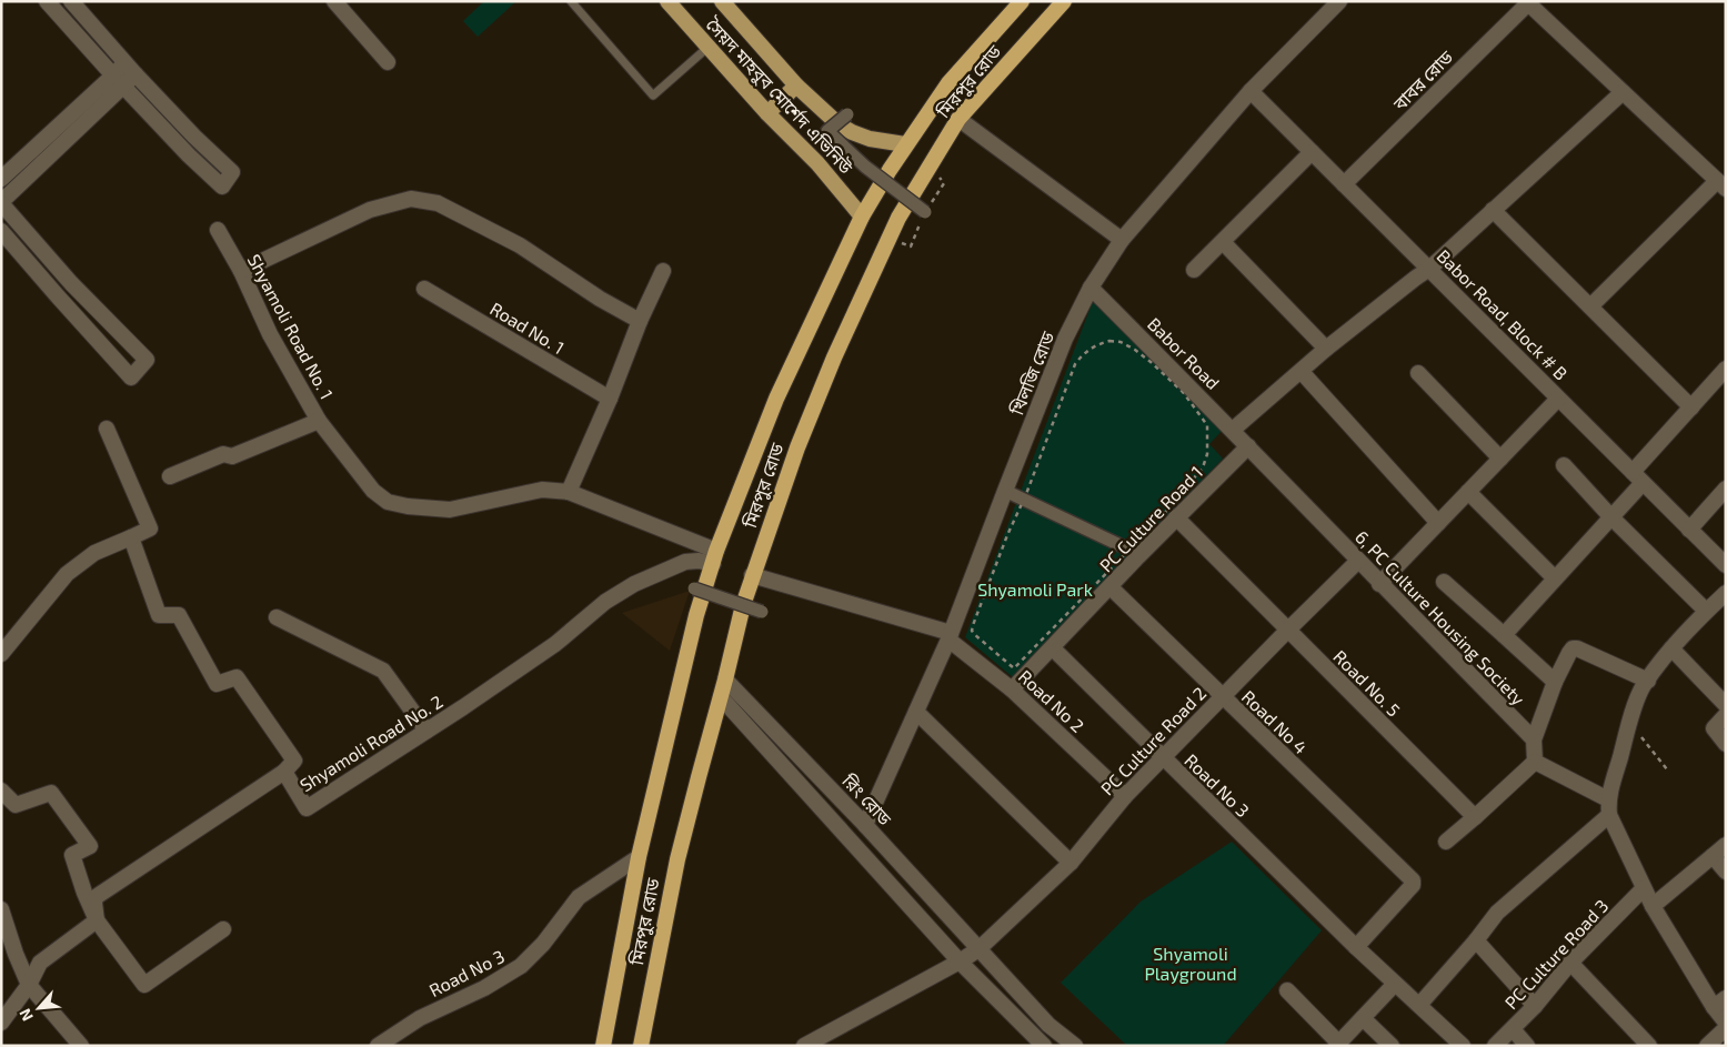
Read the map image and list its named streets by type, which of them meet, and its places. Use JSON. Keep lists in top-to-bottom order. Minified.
{"streets":{"highway":["মিরপুর রোড"],"main road":["সৈয়দ মাহবুব মোর্শেদ এভিনিউ"],"street":["বাবর রোড","Babor Road, Block # B","Shyamoli Road No. 1","Road No. 1","Babor Road","খিলজি রোড","PC Culture Road 1","6, PC Culture Housing Society","Road No. 5","Road No 2","Road No 4","PC Culture Road 2","Shyamoli Road No. 2","Road No 3","রিং রোড","PC Culture Road 3"]},"crossings":[["বাবর রোড","Babor Road, Block # B"],["মিরপুর রোড","সৈয়দ মাহবুব মোর্শেদ এভিনিউ"],["মিরপুর রোড","Shyamoli Road No. 1"],["মিরপুর রোড","Shyamoli Road No. 2"],["মিরপুর রোড","Road No 3"],["মিরপুর রোড","রিং রোড"],["Babor Road, Block # B","খিলজি রোড"],["Shyamoli Road No. 1","Shyamoli Road No. 2"],["Babor Road","খিলজি রোড"],["Babor Road","PC Culture Road 1"],["Babor Road","6, PC Culture Housing Society"],["খিলজি রোড","Road No 2"],["খিলজি রোড","রিং রোড"],["PC Culture Road 1","6, PC Culture Housing Society"],["PC Culture Road 1","Road No. 5"],["PC Culture Road 1","Road No 2"],["PC Culture Road 1","Road No 4"],["PC Culture Road 1","Road No 3"],["6, PC Culture Housing Society","PC Culture Road 2"],["Road No. 5","PC Culture Road 2"],["Road No 2","PC Culture Road 2"],["Road No 4","PC Culture Road 2"],["Road No 4","Road No 3"],["PC Culture Road 2","Road No 3"],["PC Culture Road 2","রিং রোড"]],"parks":["Shyamoli Park","Shyamoli Playground"],"north":"bottom left"}
